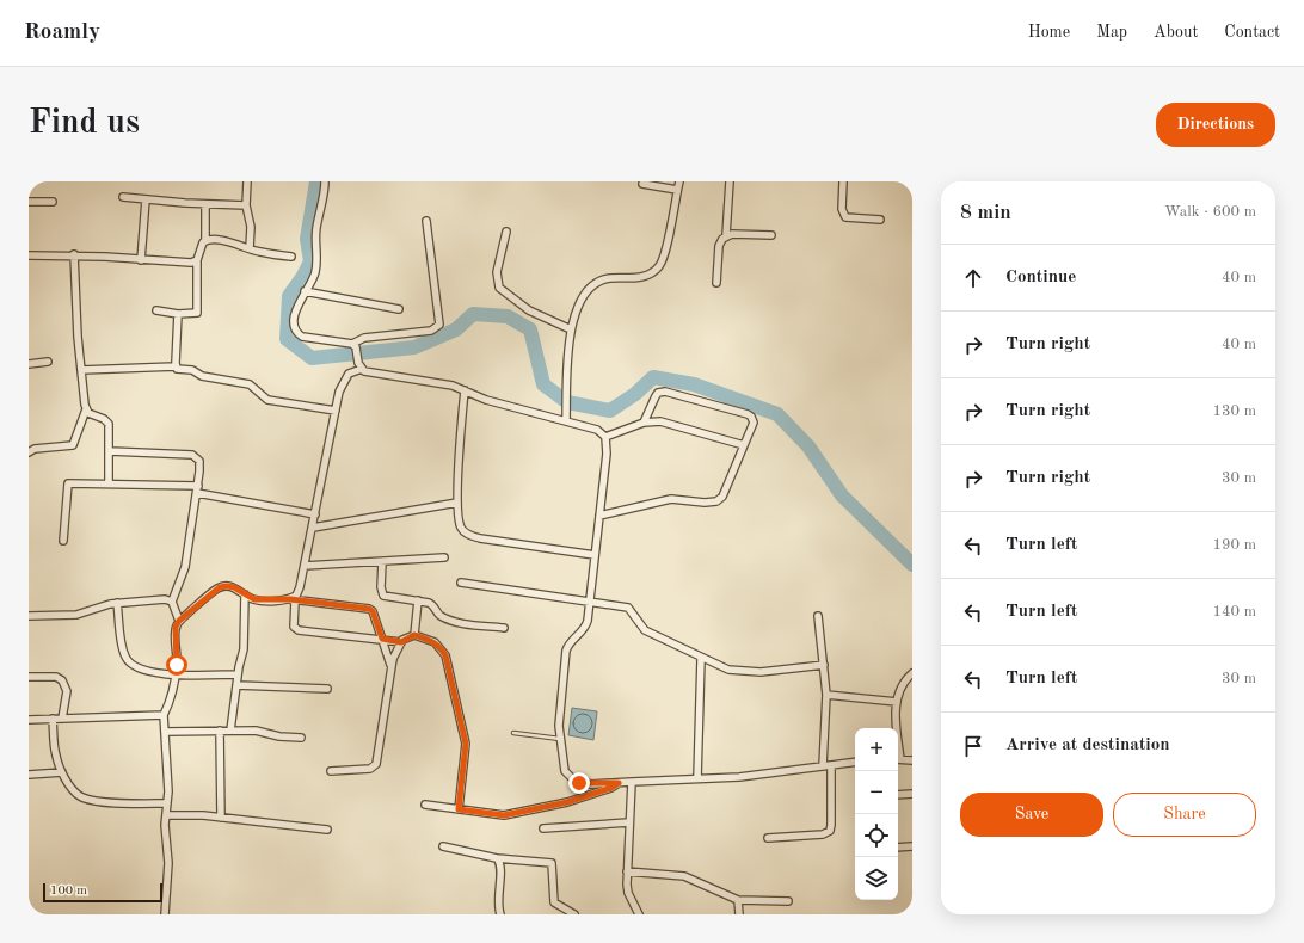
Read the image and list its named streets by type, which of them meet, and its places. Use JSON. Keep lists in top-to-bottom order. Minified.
{"scale_bar":"100 m","page":{"header":"Roamly","nav":["Home","Map","About","Contact"],"buttons":["Directions",["Save","Share"]],"title":"Find us","heading":["8 min","Walk · 600 m"],"list":[["Continue","40 m"],["Turn right","40 m"],["Turn right","130 m"],["Turn right","30 m"],["Turn left","190 m"],["Turn left","140 m"],["Turn left","30 m"],"Arrive at destination"],"map_buttons":["+","−"],"scale":"100 m"}}
